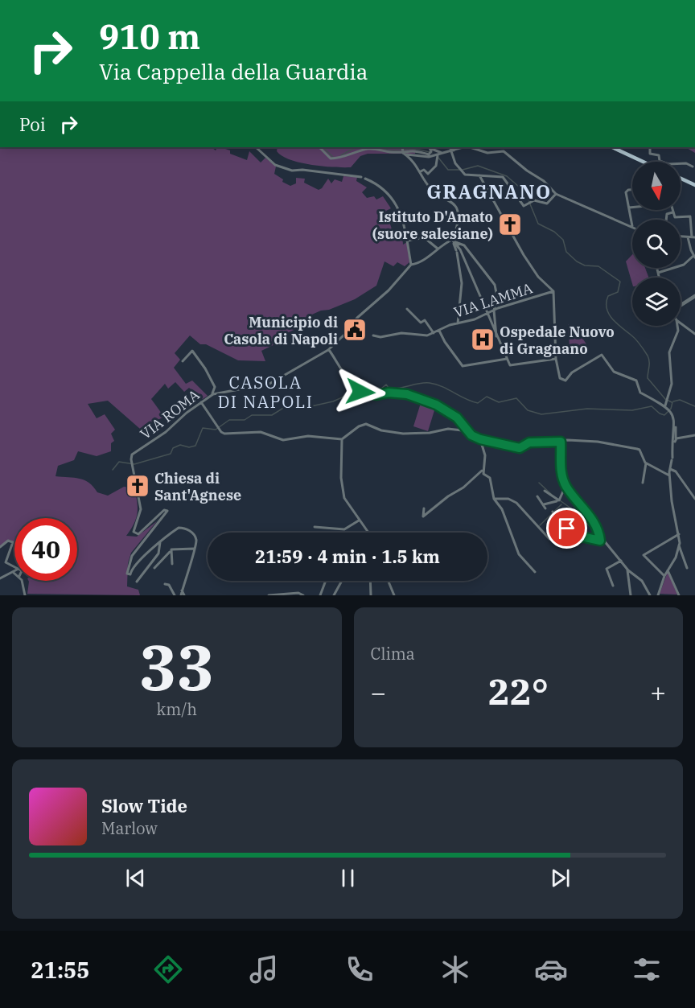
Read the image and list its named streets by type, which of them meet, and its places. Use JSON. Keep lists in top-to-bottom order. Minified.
{"streets":{"street":["VIA LAMMA","VIA ROMA"]},"districts":["GRAGNANO","CASOLA DI NAPOLI"],"places":{"church":["Istituto D'Amato (suore salesiane)","Chiesa di Sant'Agnese"],"public building":["Municipio di Casola di Napoli"],"hospital":["Ospedale Nuovo di Gragnano"]},"north":"bottom","page":{"turn":["910 m","Via Cappella della Guardia"],"then":"Poi","limit":"40","trip":"21:59 · 4 min · 1.5 km","tile":[["33","km/h"],"Clima"],"heat":["−","22°","+"],"song":["Slow Tide","Marlow"],"tabs":"21:55"}}
